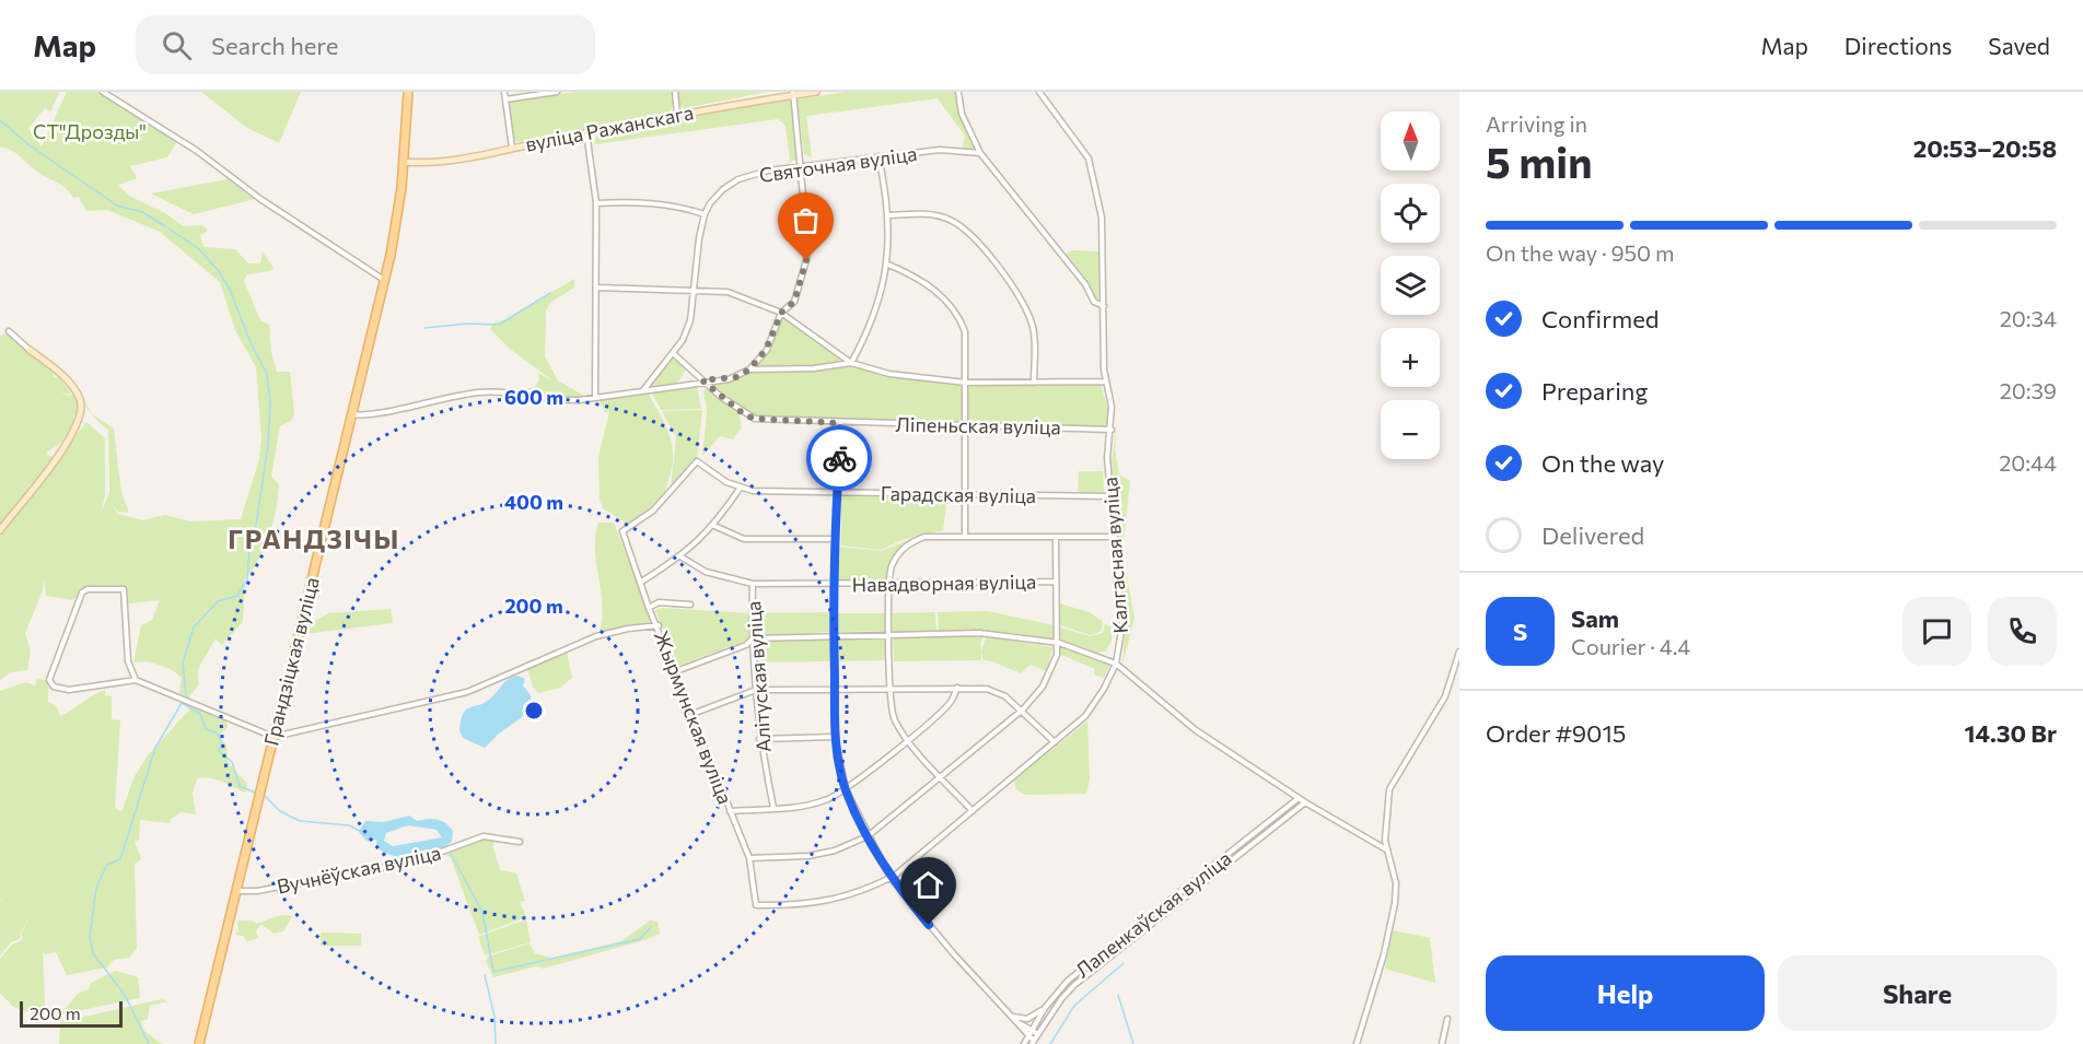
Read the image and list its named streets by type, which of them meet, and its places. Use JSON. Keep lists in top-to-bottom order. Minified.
{"streets":{"main road":["Грандзіцкая вуліца"],"street":["вуліца Ражанскага","Святочная вуліца","Ліпеньская вуліца","Гарадская вуліца","Калгасная вуліца","Навадворная вуліца","Алітуская вуліца","Жырмунская вуліца","Вучнёўская вуліца","Лапенкаўская вуліца"]},"crossings":[["вуліца Ражанскага","Грандзіцкая вуліца"],["Святочная вуліца","Ліпеньская вуліца"],["Ліпеньская вуліца","Калгасная вуліца"],["Гарадская вуліца","Калгасная вуліца"],["Гарадская вуліца","Жырмунская вуліца"],["Калгасная вуліца","Жырмунская вуліца"],["Навадворная вуліца","Алітуская вуліца"],["Грандзіцкая вуліца","Вучнёўская вуліца"]],"districts":["ГРАНДЗІЧЫ"],"parks":["СТ\"Дрозды\""],"scale_bar":"200 m","north":"top","page":{"header":"Map","search":"Search here","nav":["Map","Directions","Saved"],"heading":["5 min","Arriving in","20:53–20:58"],"panel":["Sam","Courier · 4.4","Order #9015","14.30 Br"],"map_buttons":["+","−"],"bar":"On the way · 950 m","list":[["Confirmed","20:34"],["Preparing","20:39"],["On the way","20:44"],"Delivered"],"round":"S","buttons":["Help","Share"],"scale":"200 m"},"rings":["600 m","400 m","200 m"]}
